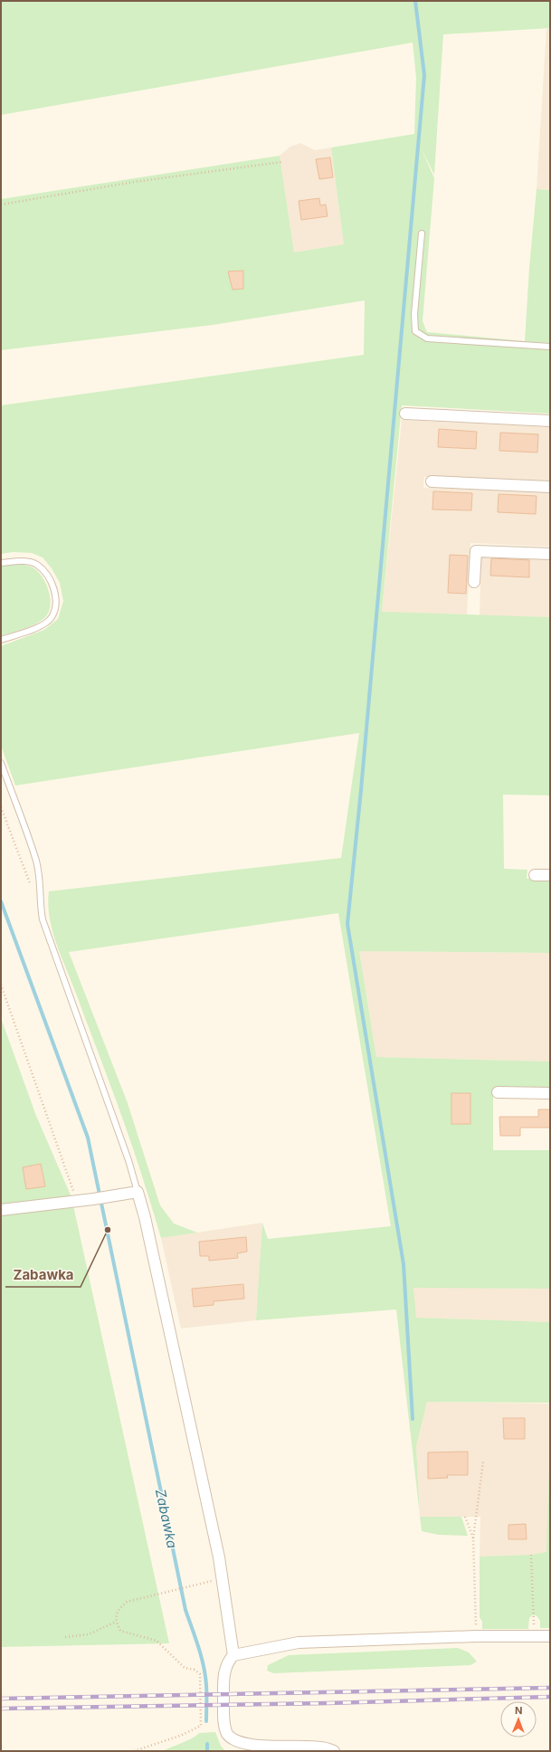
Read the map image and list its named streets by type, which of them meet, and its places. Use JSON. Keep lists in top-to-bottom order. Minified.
{"water":["Zabawka"],"places":["Zabawka"],"north":"top"}
